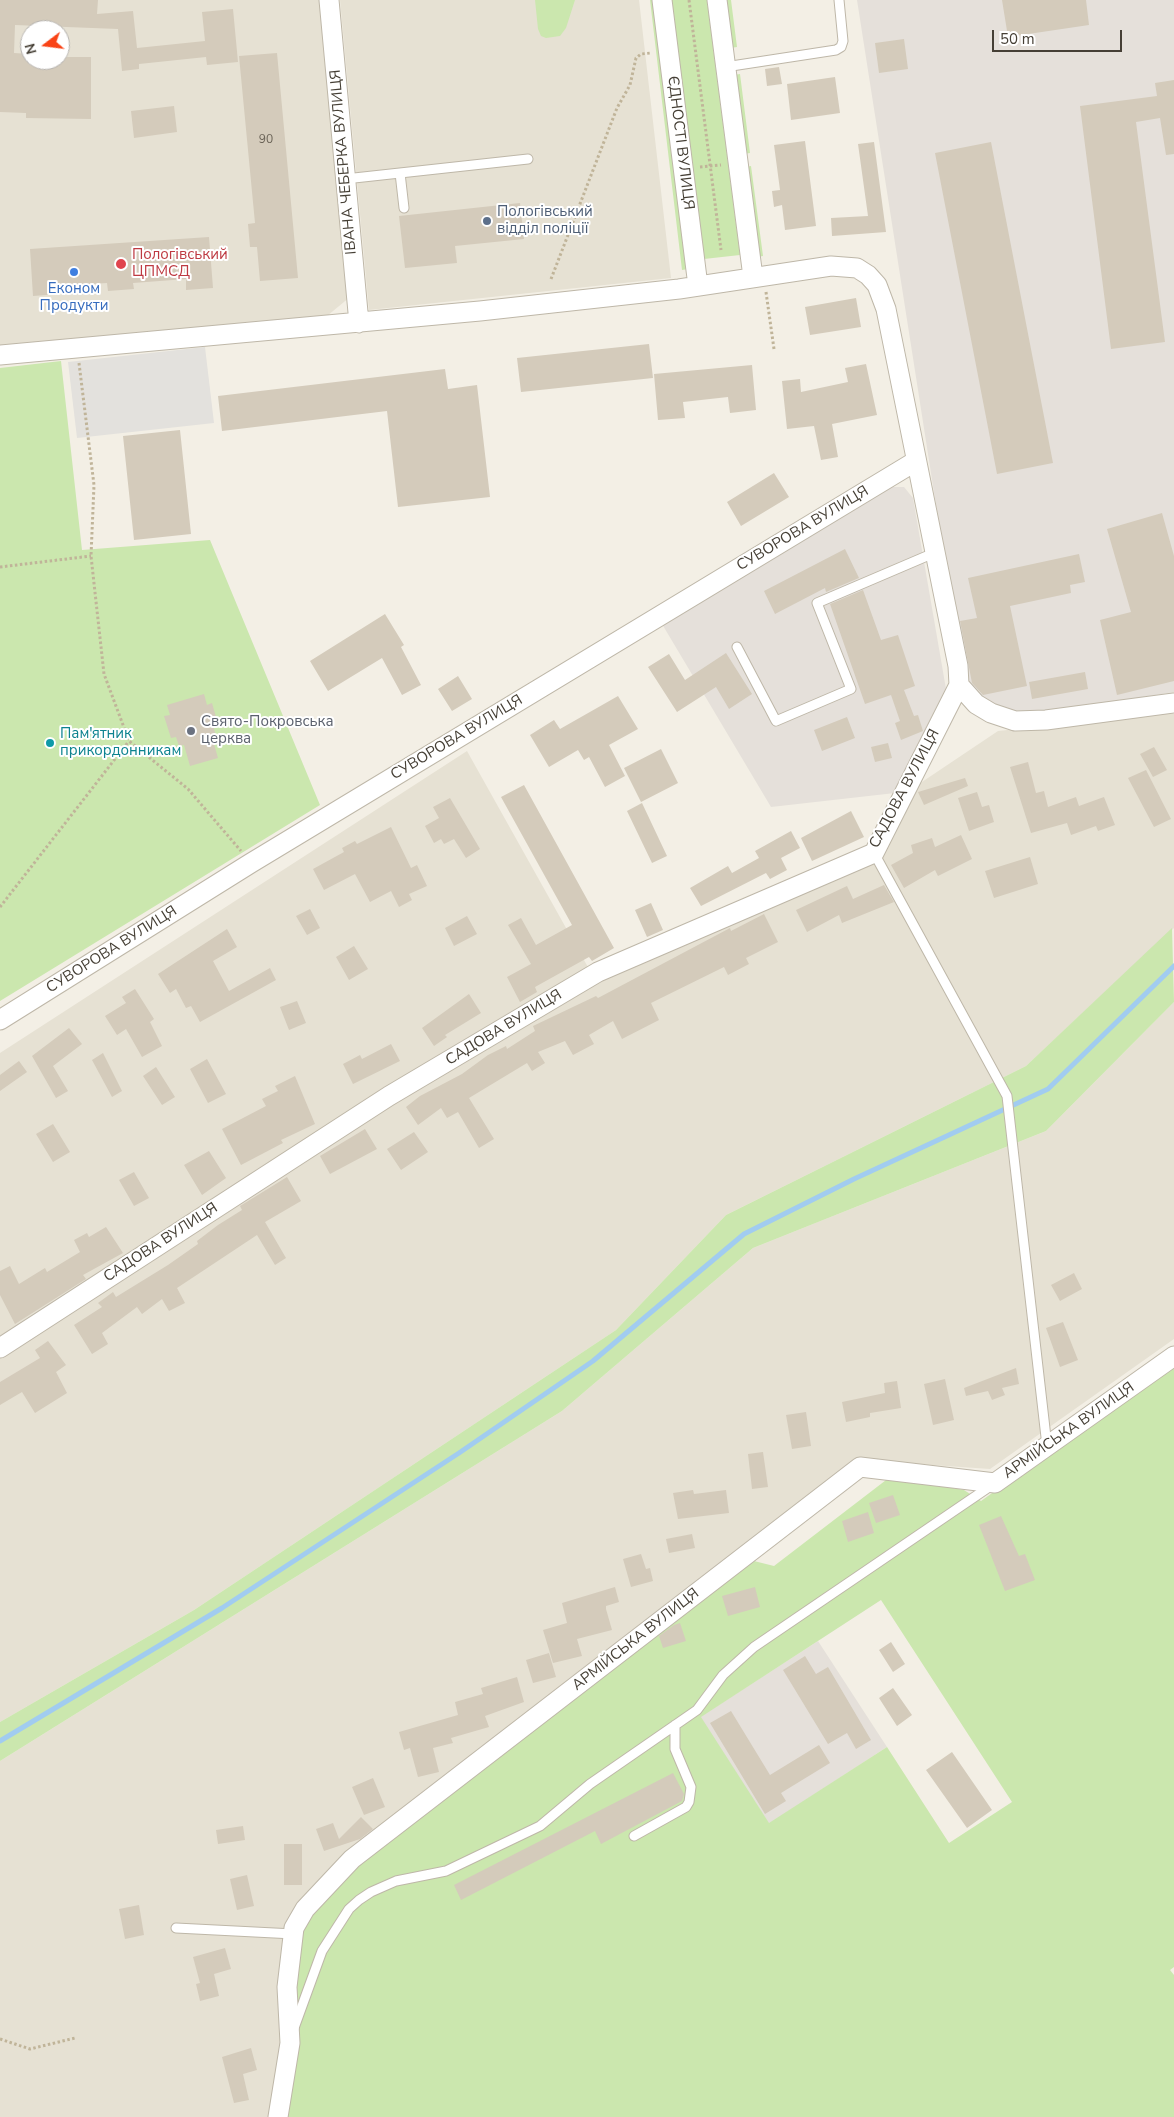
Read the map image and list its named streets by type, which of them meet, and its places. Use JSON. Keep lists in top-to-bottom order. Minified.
{"streets":{"street":["ЄДНОСТІ ВУЛИЦЯ","ІВАНА ЧЕБЕРКА ВУЛИЦЯ","СУВОРОВА ВУЛИЦЯ","САДОВА ВУЛИЦЯ","АРМІЙСЬКА ВУЛИЦЯ"]},"places":["Пологівський відділ поліції","Пологівський ЦПМСД","Економ Продукти","Свято-Покровська церква","Пам'ятник прикордонникам"],"house_numbers":["90"],"scale_bar":"50 m","north":"left"}
